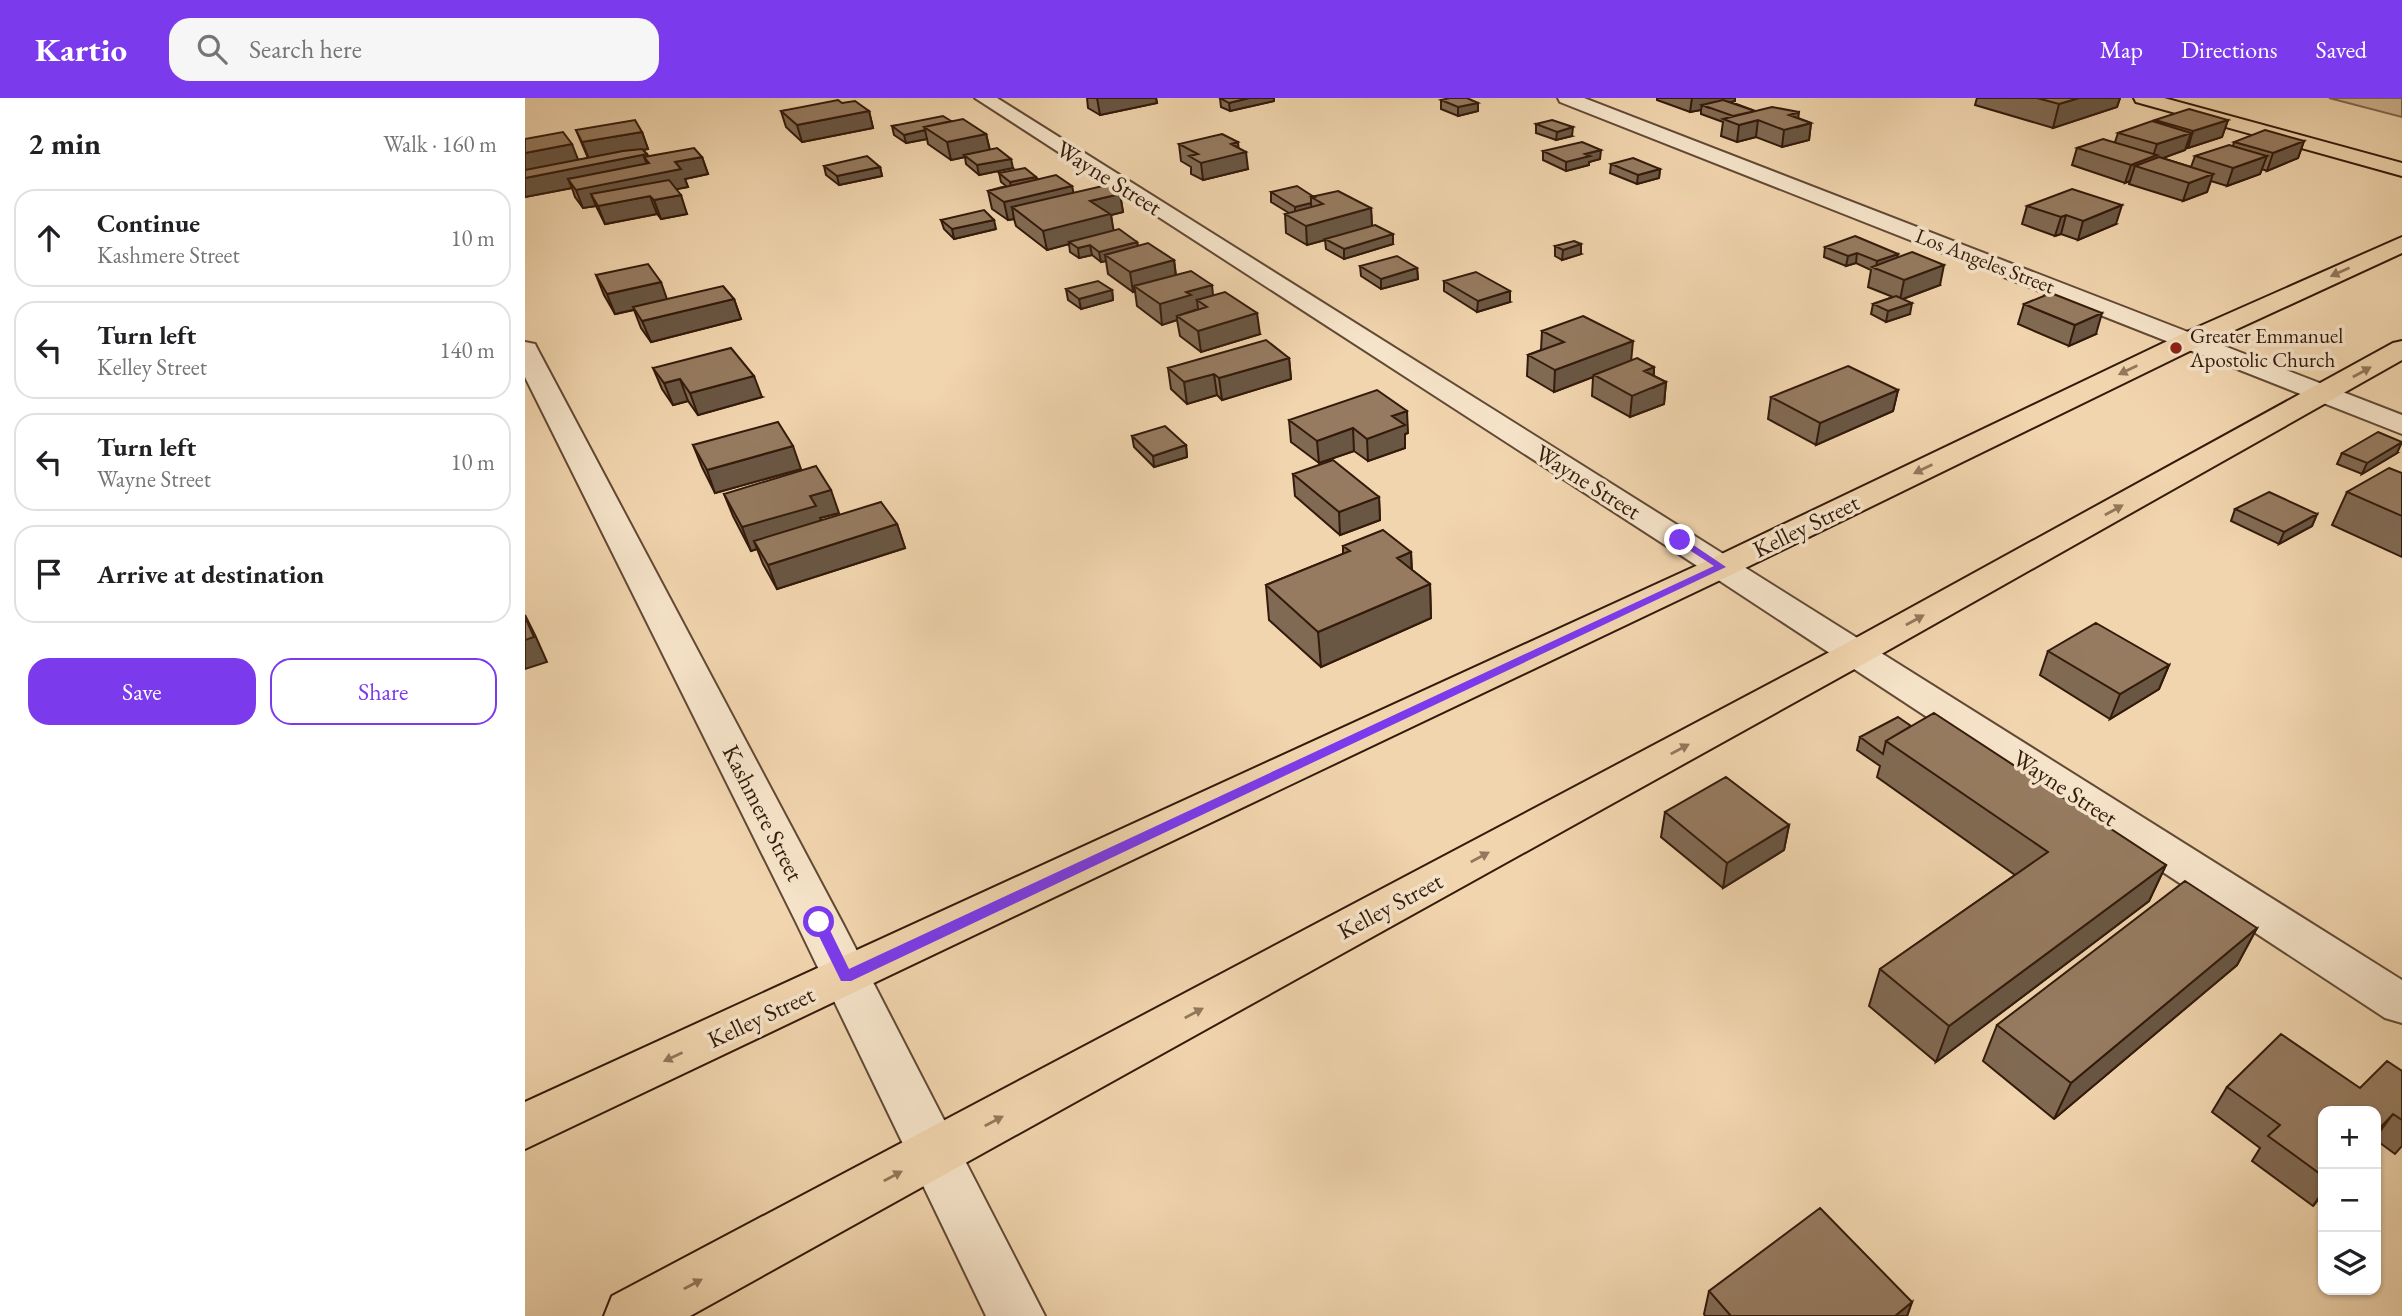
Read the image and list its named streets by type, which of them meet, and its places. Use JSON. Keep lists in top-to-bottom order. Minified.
{"streets":{"main road":["Kelley Street"],"street":["Wayne Street","Los Angeles Street","Kashmere Street"]},"crossings":[["Wayne Street","Kelley Street"],["Los Angeles Street","Kelley Street"],["Kelley Street","Kashmere Street"]],"places":["Greater Emmanuel Apostolic Church"],"page":{"header":"Kartio","search":"Search here","nav":["Map","Directions","Saved"],"heading":["2 min","Walk · 160 m"],"list":[["Continue","Kashmere Street","10 m"],["Turn left","Kelley Street","140 m"],["Turn left","Wayne Street","10 m"],"Arrive at destination"],"buttons":["Save","Share"],"map_buttons":["+","−"]}}
